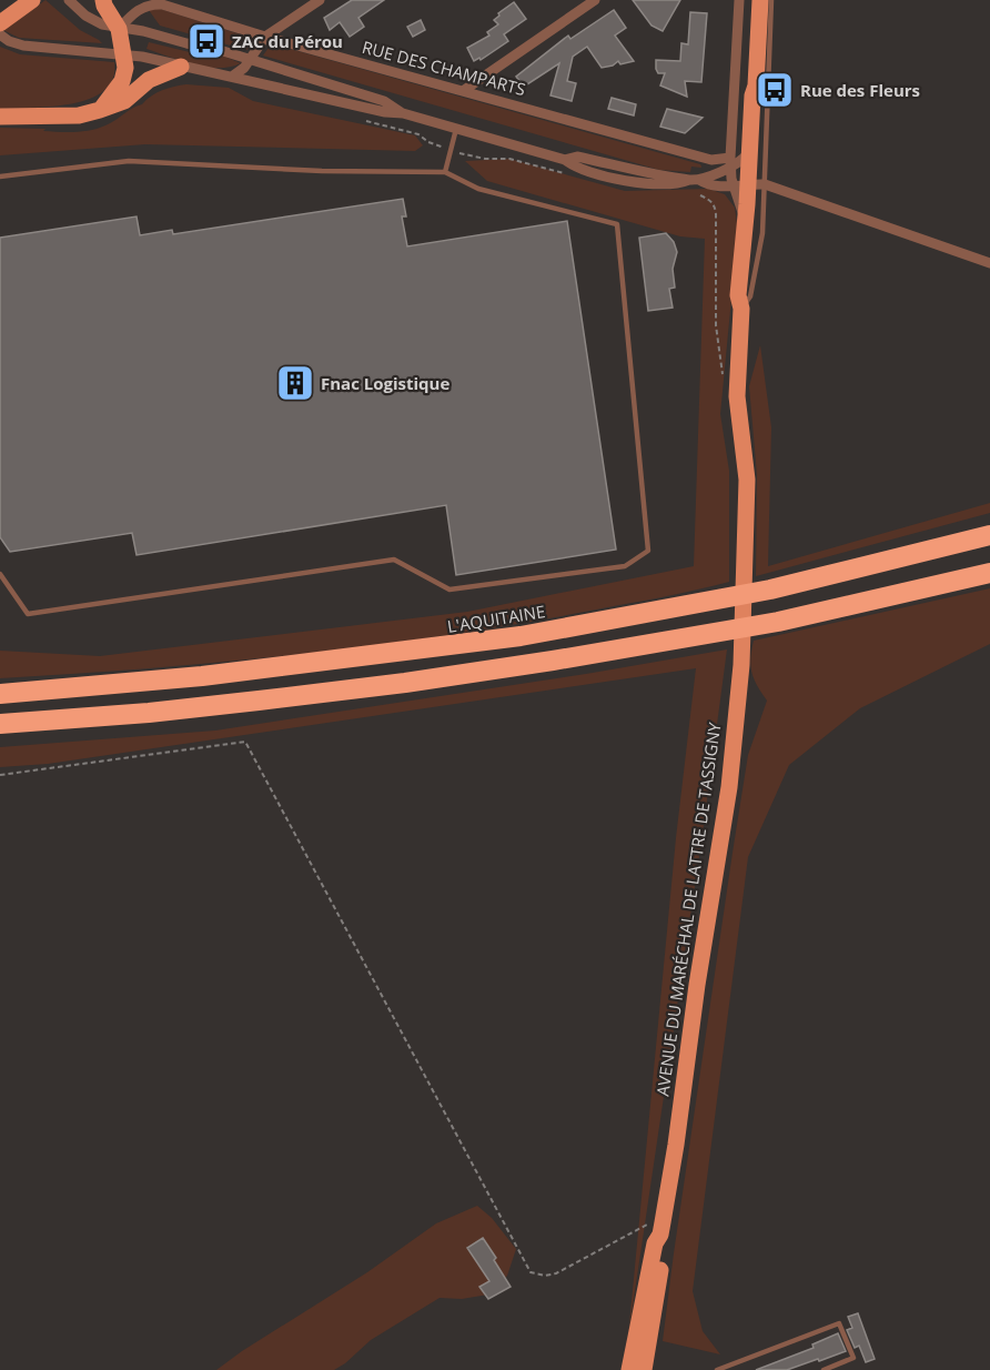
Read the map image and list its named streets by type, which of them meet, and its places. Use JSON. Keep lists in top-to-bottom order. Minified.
{"streets":{"highway":["L'AQUITAINE"],"main road":["AVENUE DU MARÉCHAL DE LATTRE DE TASSIGNY"],"street":["RUE DES CHAMPARTS"]},"crossings":[["RUE DES CHAMPARTS","AVENUE DU MARÉCHAL DE LATTRE DE TASSIGNY"]],"places":{"bus stop":["ZAC du Pérou","Rue des Fleurs"],"building":["Fnac Logistique"]}}
